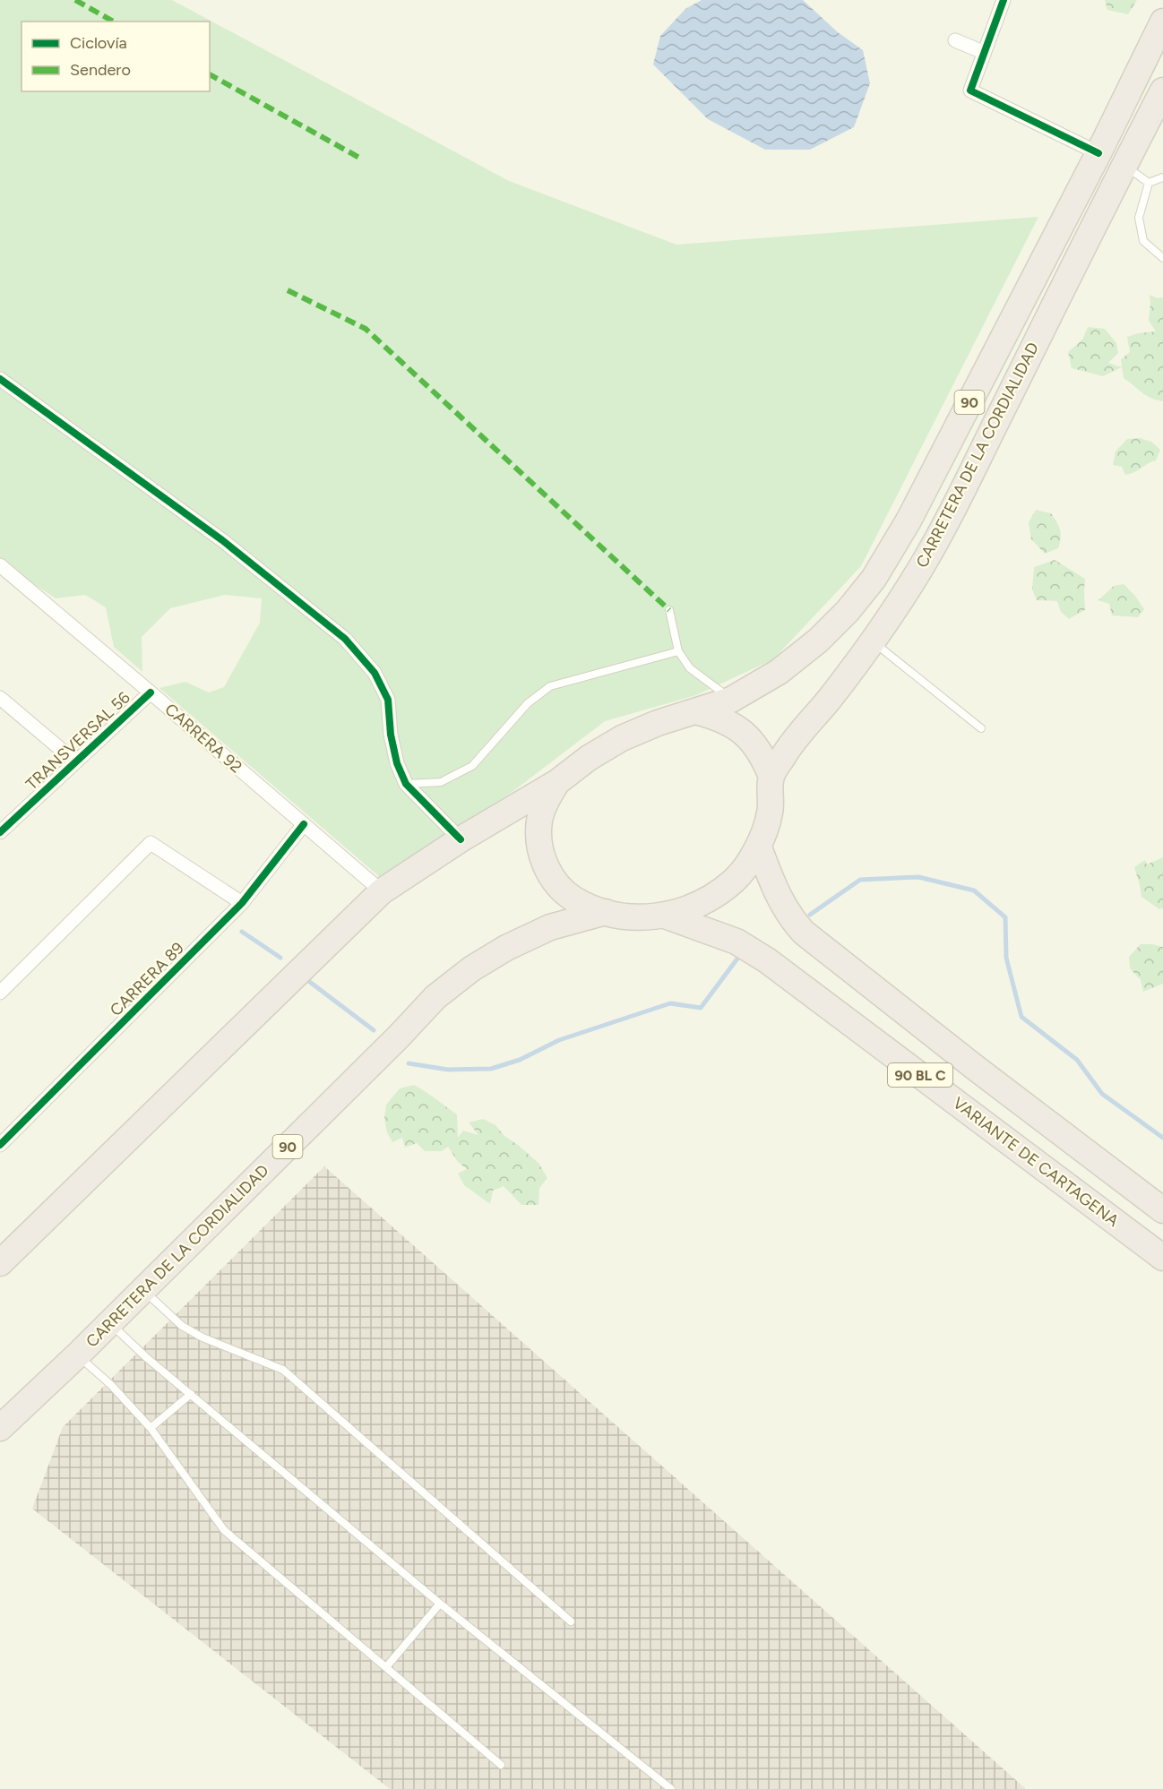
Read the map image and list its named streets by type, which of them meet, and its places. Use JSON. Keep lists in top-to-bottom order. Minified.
{"streets":{"highway":["90","CARRETERA DE LA CORDIALIDAD","90 BL C","VARIANTE DE CARTAGENA"],"street":["CARRERA 92","TRANSVERSAL 56","CARRERA 89"]},"crossings":[["CARRETERA DE LA CORDIALIDAD","CARRERA 92"],["CARRETERA DE LA CORDIALIDAD","90 BL C"],["CARRETERA DE LA CORDIALIDAD","VARIANTE DE CARTAGENA"],["CARRERA 92","TRANSVERSAL 56"],["CARRERA 92","CARRERA 89"]],"legend":["Ciclovía","Sendero"]}
